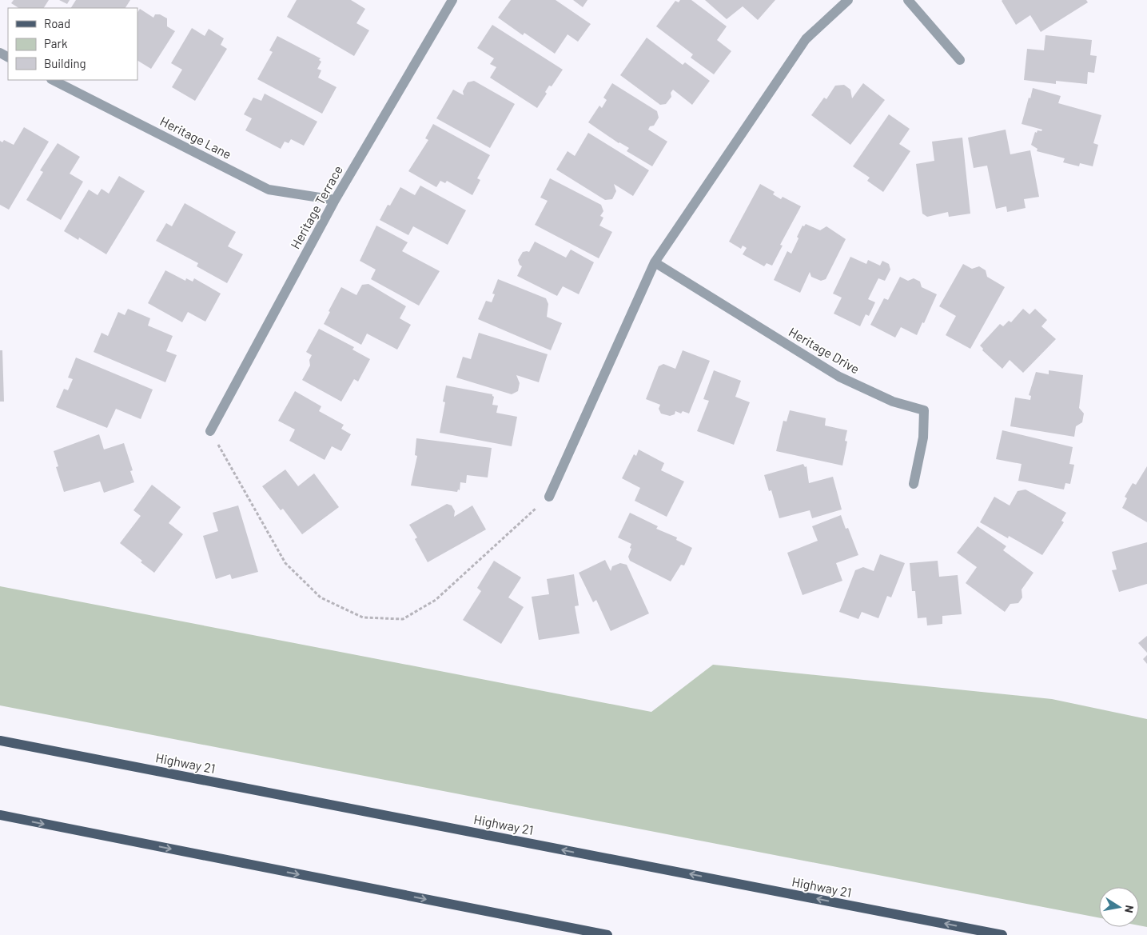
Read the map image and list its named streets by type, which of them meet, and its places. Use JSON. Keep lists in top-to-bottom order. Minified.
{"streets":{"main road":["Highway 21"],"street":["Heritage Lane","Heritage Terrace","Heritage Drive"]},"crossings":[["Heritage Lane","Heritage Terrace"]],"legend":["Road","Park","Building"],"north":"right"}
